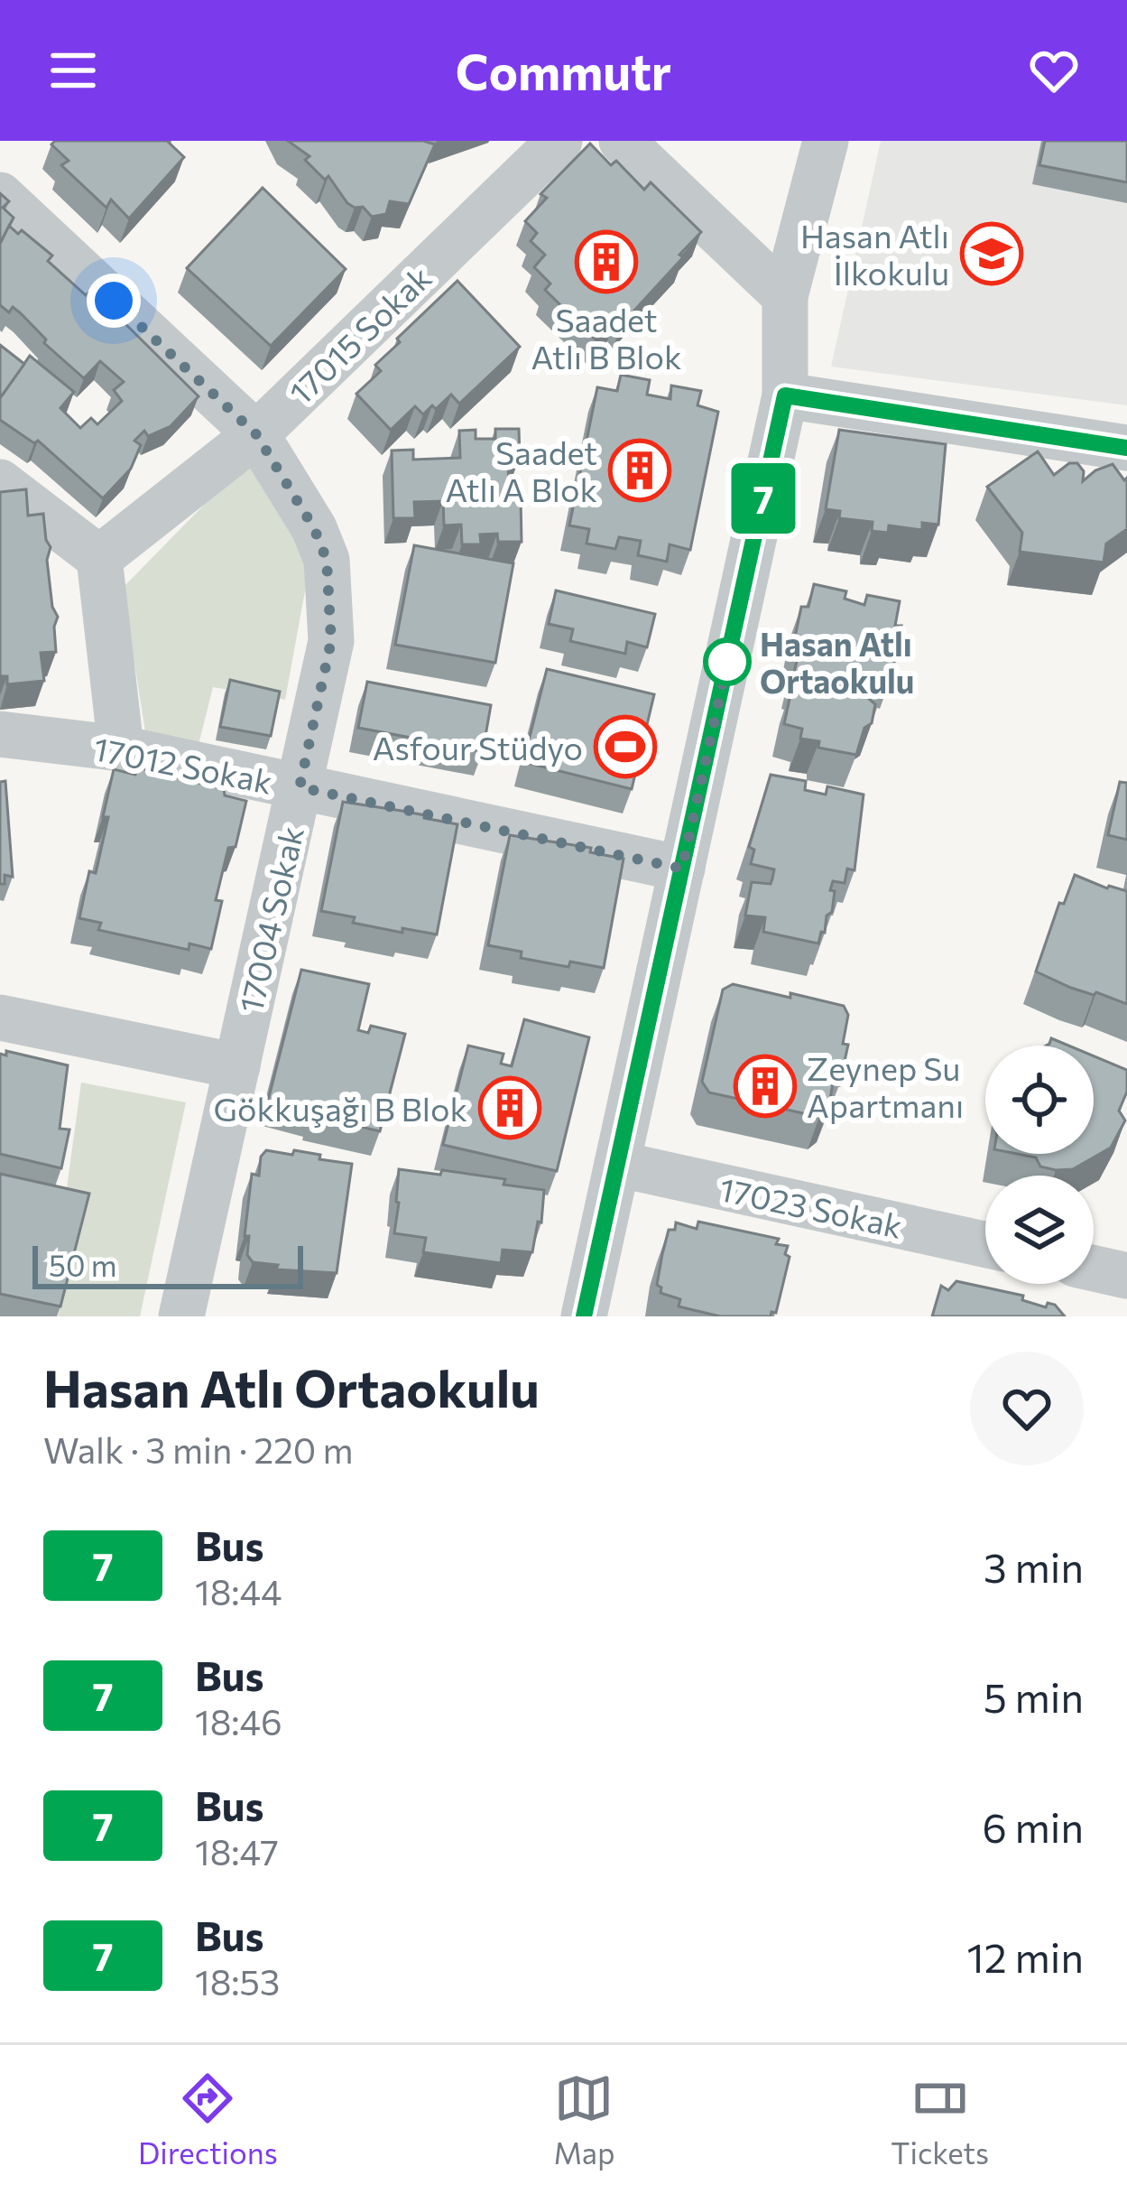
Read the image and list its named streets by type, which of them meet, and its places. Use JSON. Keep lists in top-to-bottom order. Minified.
{"streets":{"street":["17015 Sokak","17012 Sokak","17004 Sokak","17023 Sokak"]},"crossings":[["17015 Sokak","17004 Sokak"],["17012 Sokak","17004 Sokak"]],"places":{"school or university":["Hasan Atlı İlkokulu"],"building":["Saadet Atlı B Blok","Saadet Atlı A Blok","Zeynep Su Apartmanı","Gökkuşağı B Blok"],"other":["Hasan Atlı Ortaokulu"],"sports":["Asfour Stüdyo"]},"lines":["bus line 7"],"scale_bar":"50 m","page":{"header":"Commutr","on_map":"7","scale":"50 m","heading":["Hasan Atlı Ortaokulu","Walk · 3 min · 220 m"],"list":[{"mark":"7","name":"Bus","note":"18:44","value":"3 min"},{"mark":"7","name":"Bus","note":"18:46","value":"5 min"},{"mark":"7","name":"Bus","note":"18:47","value":"6 min"},{"mark":"7","name":"Bus","note":"18:53","value":"12 min"}],"tabs":["Directions","Map","Tickets"]}}
